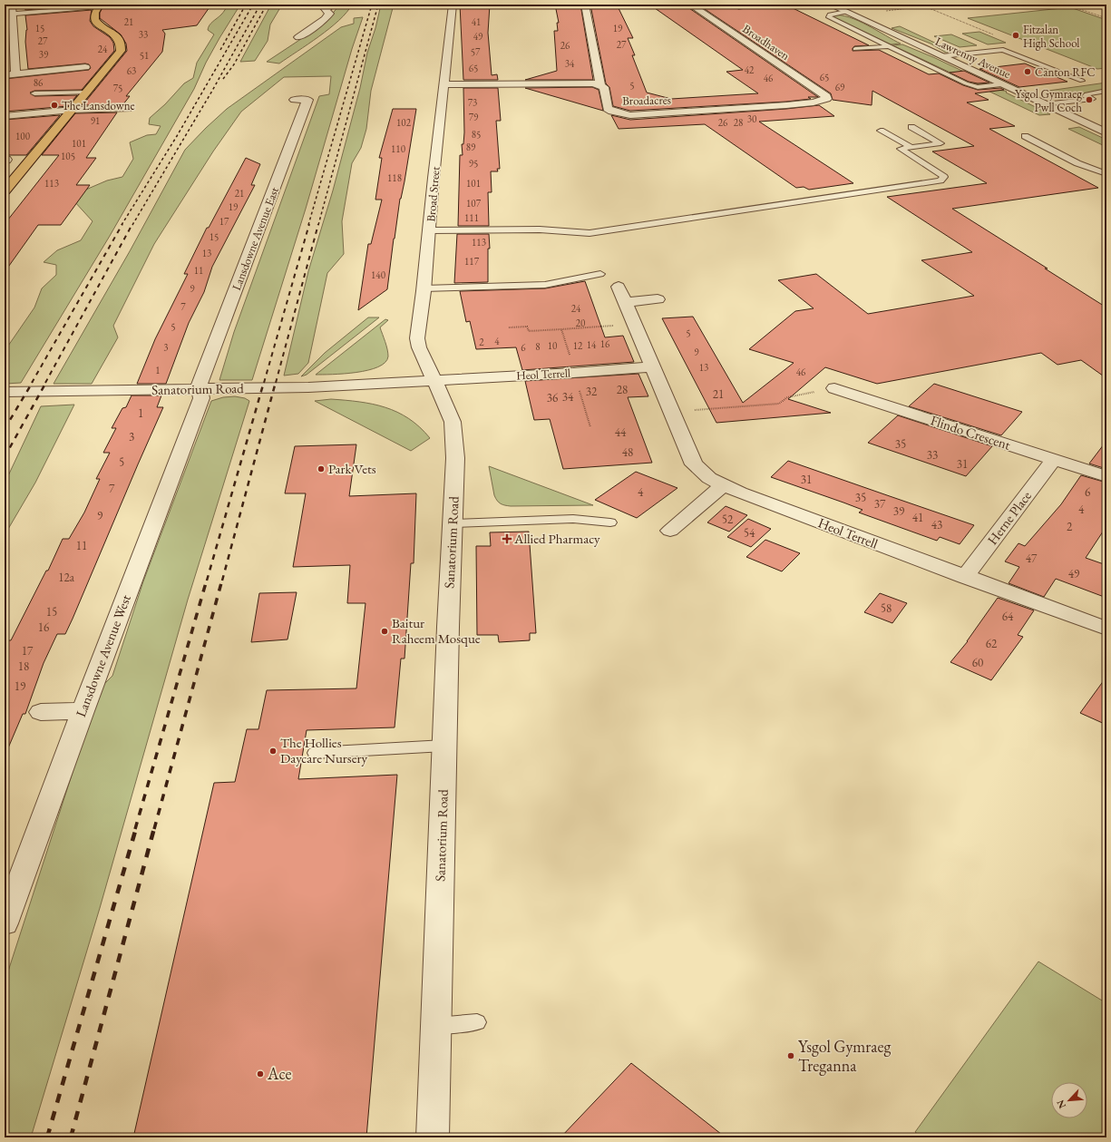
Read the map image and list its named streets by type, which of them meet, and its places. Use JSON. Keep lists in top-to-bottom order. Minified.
{"streets":{"street":["Broadhaven","Lawrenny Avenue","Broadacres","Broad Street","Lansdowne Avenue East","Heol Terrell","Sanatorium Road","Flindo Crescent","Herne Place","Lansdowne Avenue West"]},"crossings":[["Broadhaven","Broadacres"],["Broad Street","Heol Terrell"],["Broad Street","Sanatorium Road"],["Lansdowne Avenue East","Sanatorium Road"],["Lansdowne Avenue East","Lansdowne Avenue West"],["Heol Terrell","Sanatorium Road"],["Heol Terrell","Herne Place"],["Sanatorium Road","Lansdowne Avenue West"],["Flindo Crescent","Herne Place"]],"places":{"other":["Fitzalan High School","Canton RFC","Ysgol Gymraeg Pwll Coch","The Lansdowne","Park Vets","Baitur Raheem Mosque","The Hollies Daycare Nursery","Ysgol Gymraeg Treganna","Ace"],"health":["Allied Pharmacy"]},"house_numbers":["21","41","15","19","33","49","27","27","26","24","57","39","51","34","65","42","63","65","46","86","5","69","75","73","79","30","91","102","26","28","85","100","101","89","110","105","95","118","113","101","21","107","19","111","17","15","113","13","117","11","140","9","7","24","20","5","5","4","2","16","14","10","12","8","3","6","9","13","1","46","28","32","21","34","36","1","44","3","35","48","33","5","31","31","7","4","6","35","37","4","39","9","41","52","43","2","54","11","47","49","12a","58","15","64","16","62","17","60","18","19"],"north":"bottom left"}
